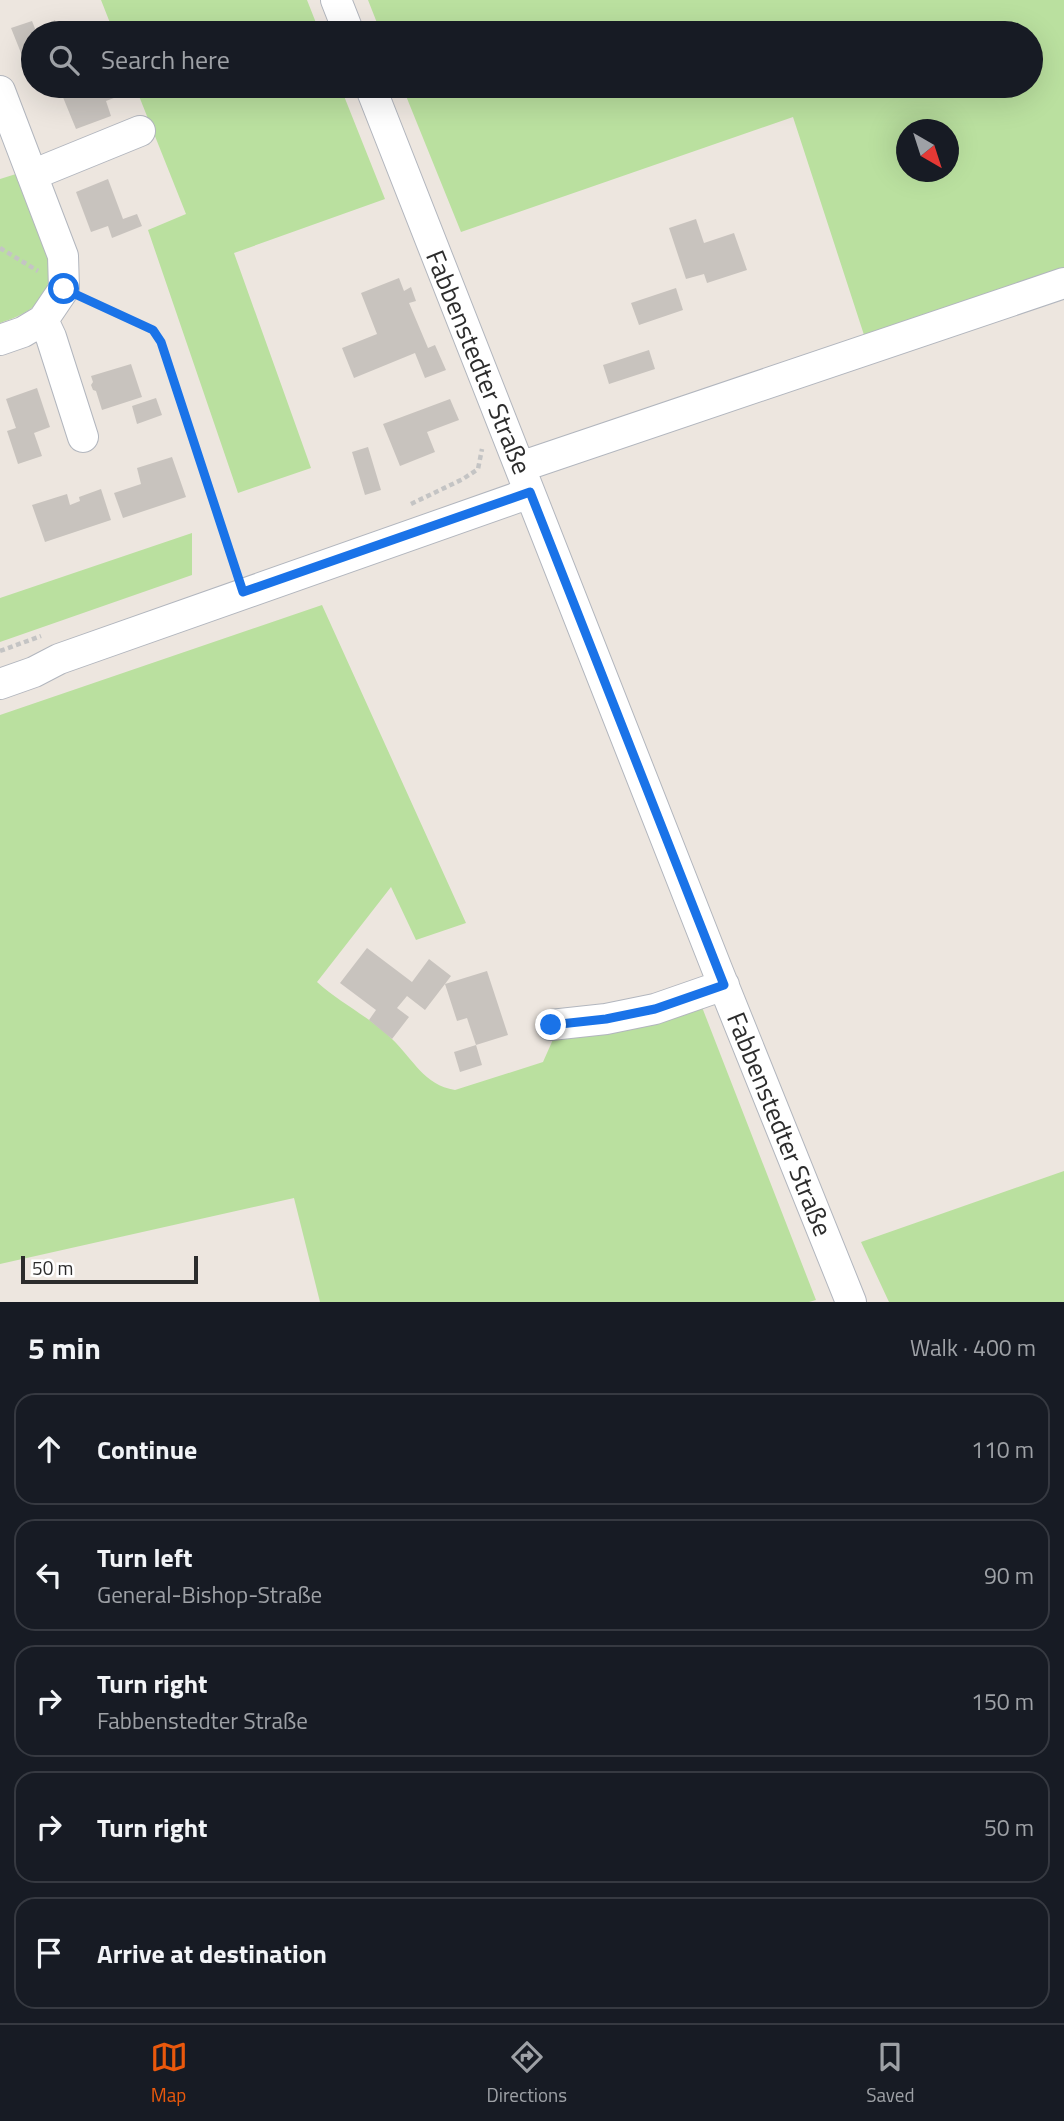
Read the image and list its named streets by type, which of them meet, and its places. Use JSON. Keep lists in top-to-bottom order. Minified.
{"streets":{"street":["Fabbenstedter Straße"]},"scale_bar":"50 m","north":"bottom right","page":{"search":"Search here","scale":"50 m","heading":["5 min","Walk · 400 m"],"list":[["Continue","110 m"],["Turn left","General-Bishop-Straße","90 m"],["Turn right","Fabbenstedter Straße","150 m"],["Turn right","50 m"],"Arrive at destination"],"nav":["Map","Directions","Saved"]}}
